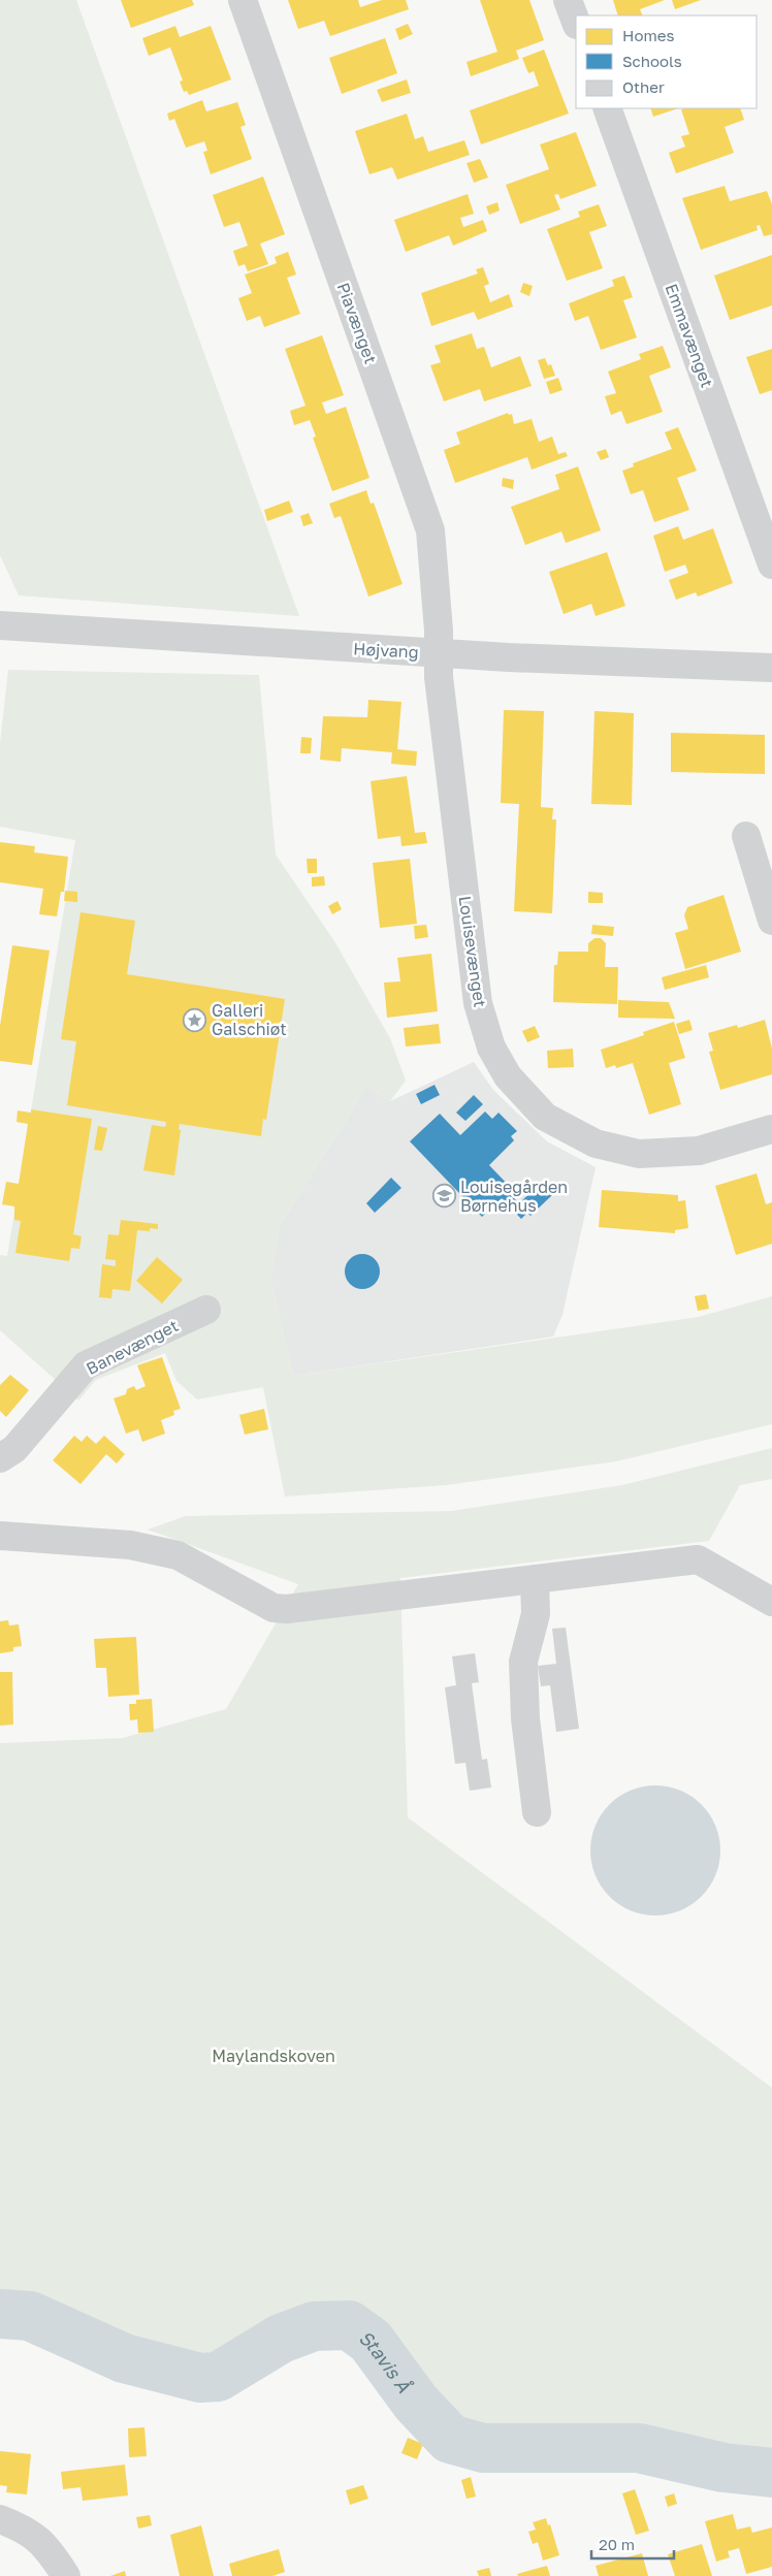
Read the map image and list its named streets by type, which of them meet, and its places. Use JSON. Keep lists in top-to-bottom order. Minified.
{"streets":{"street":["Piavænget","Emmavænget","Højvang","Louisevænget","Banevænget"]},"crossings":[["Piavænget","Højvang"],["Piavænget","Louisevænget"],["Højvang","Louisevænget"]],"water":["Stavis Å"],"parks":["Maylandskoven"],"places":{"place":["Galleri Galschiøt"],"school or university":["Louisegården Børnehus"]},"legend":["Homes","Schools","Other"],"scale_bar":"20 m"}
